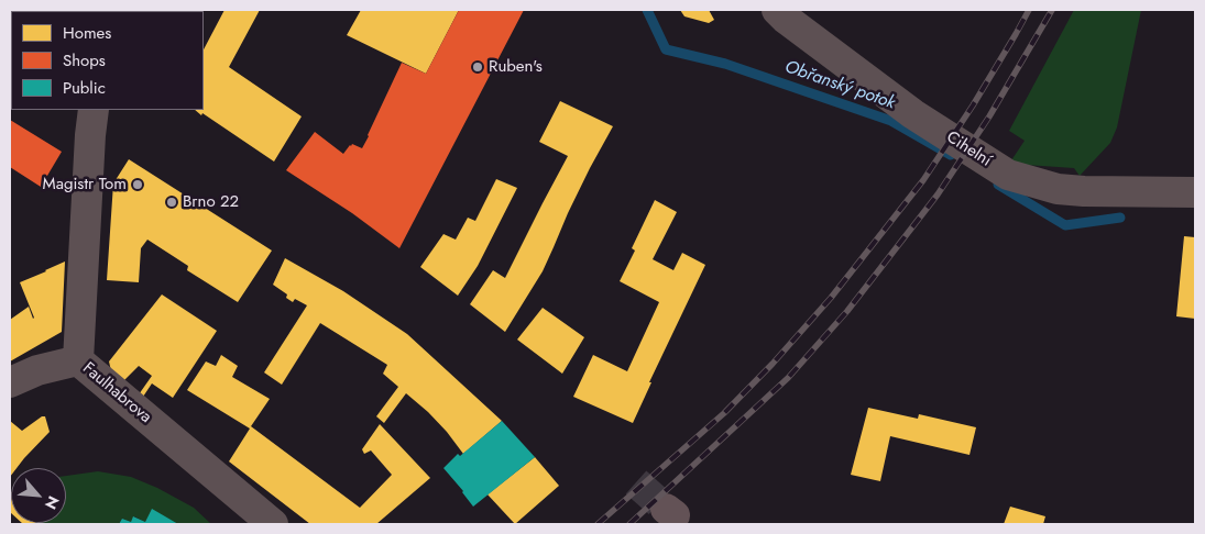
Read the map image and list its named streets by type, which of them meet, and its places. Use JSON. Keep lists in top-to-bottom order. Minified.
{"streets":{"street":["Cihelní","Faulhabrova"]},"water":["Obřanský potok"],"places":["Ruben's","Magistr Tom","Brno 22"],"legend":["Homes","Shops","Public"],"north":"bottom right"}
